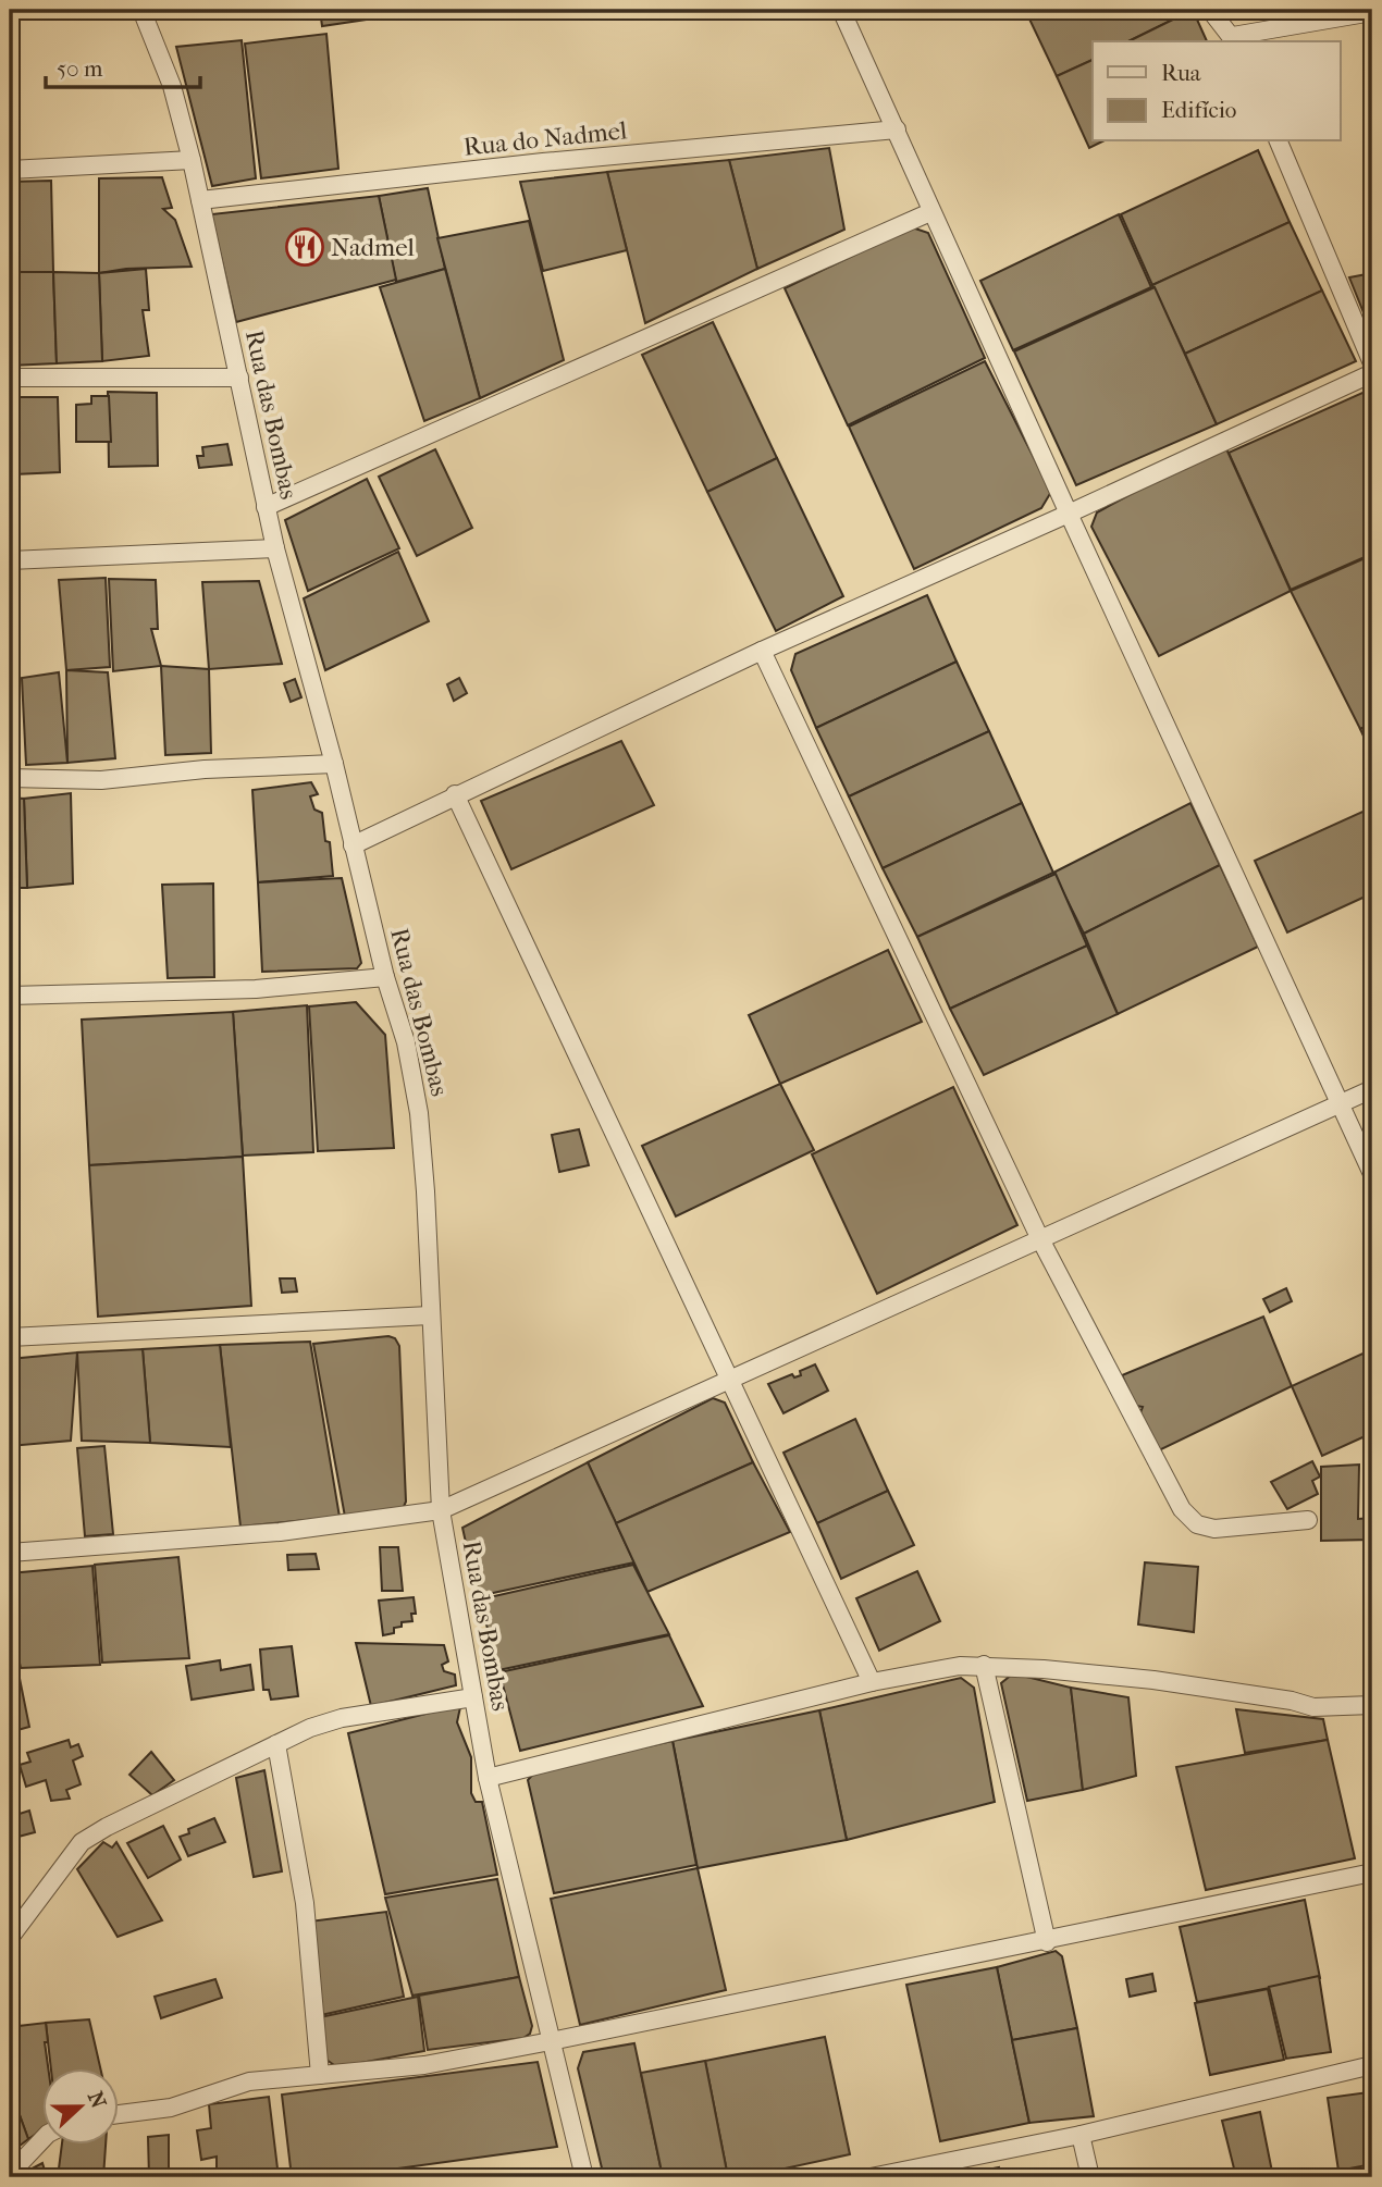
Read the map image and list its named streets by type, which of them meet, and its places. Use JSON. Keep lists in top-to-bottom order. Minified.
{"streets":{"street":["Rua do Nadmel","Rua das Bombas"]},"crossings":[["Rua do Nadmel","Rua das Bombas"]],"places":{"restaurant":["Nadmel"]},"legend":["Rua","Edifício"],"scale_bar":"50 m","north":"right"}
